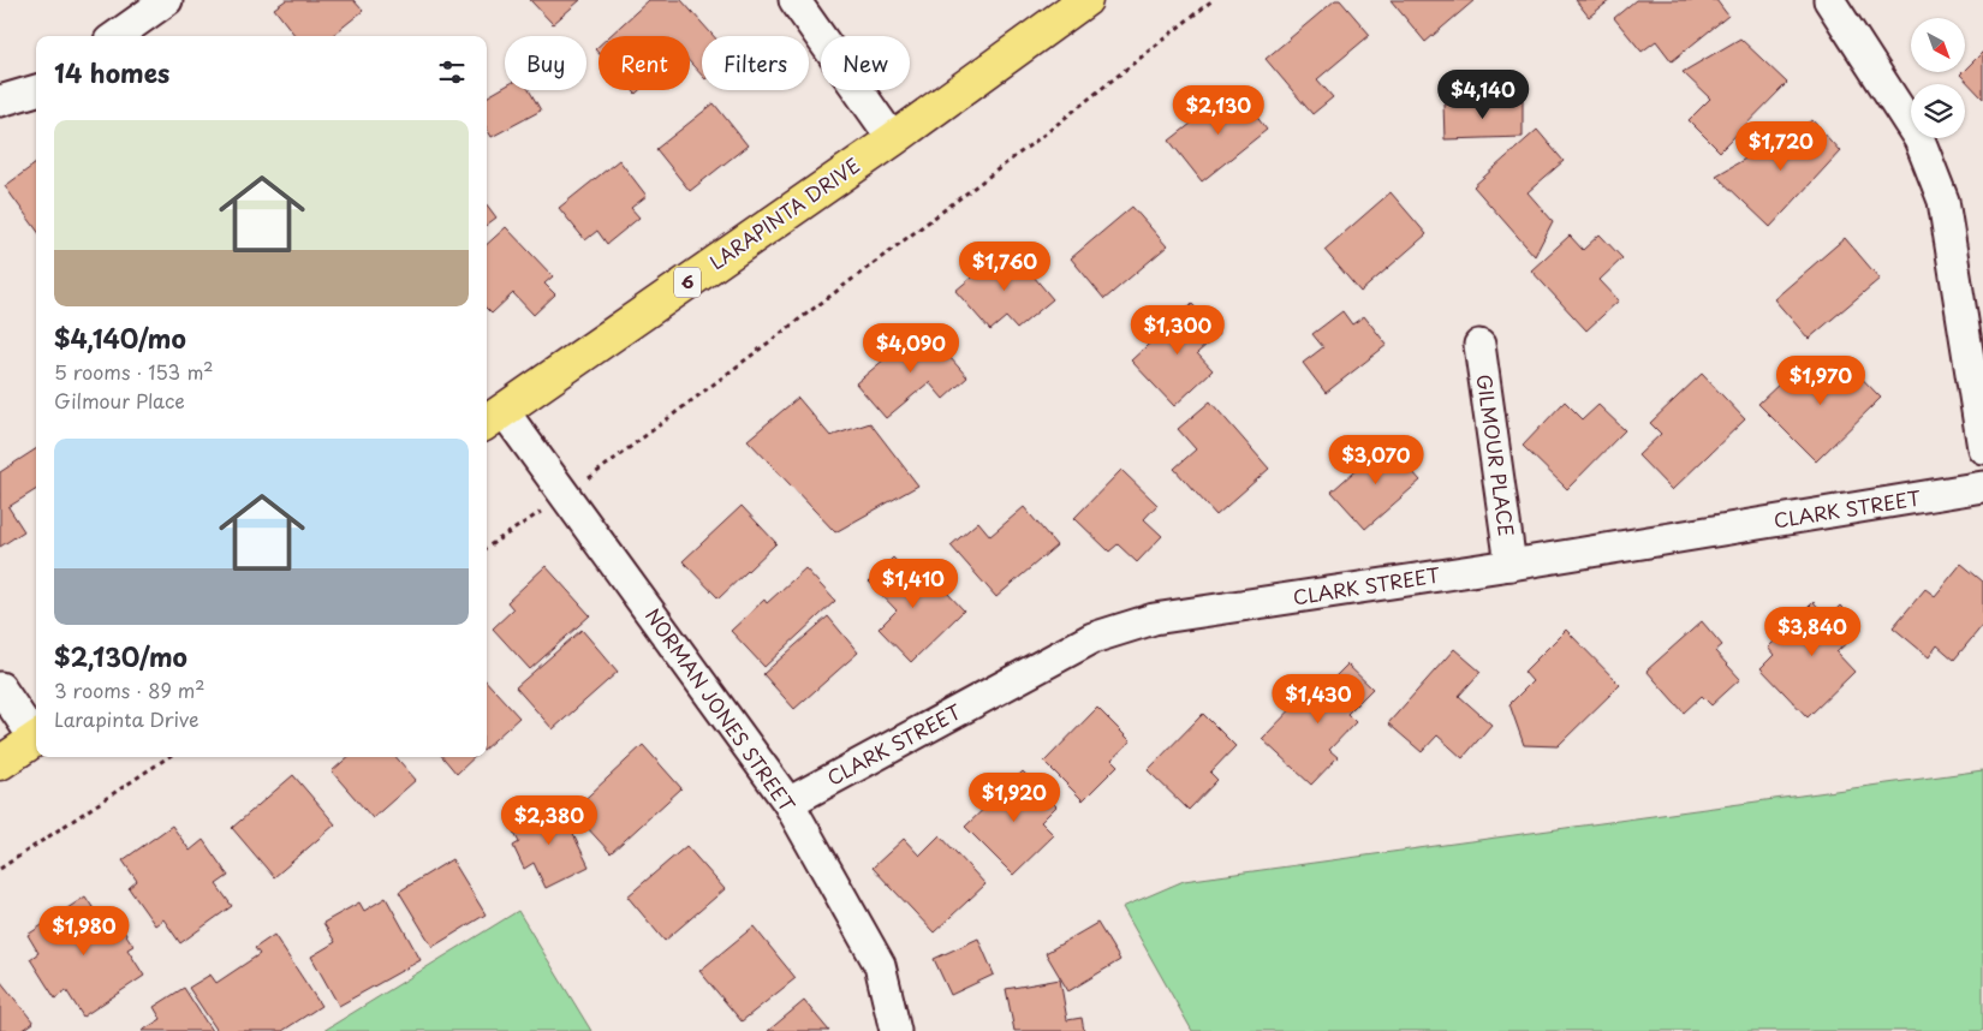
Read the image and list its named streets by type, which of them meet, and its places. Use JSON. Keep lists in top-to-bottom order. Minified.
{"streets":{"main road":["LARAPINTA DRIVE","6"],"street":["GILMOUR PLACE","CLARK STREET","NORMAN JONES STREET"]},"crossings":[["LARAPINTA DRIVE","NORMAN JONES STREET"],["GILMOUR PLACE","CLARK STREET"],["CLARK STREET","NORMAN JONES STREET"]],"north":"bottom right","page":{"chip":["Buy","Rent","Filters","New"],"heading":"14 homes","price":["$4,140","$2,130","$1,720","$1,760","$1,300","$4,090","$1,970","$3,070","$1,410","$3,840","$1,430","$1,920","$2,380","$1,980"],"list":[{"name":"$4,140/mo","note":"5 rooms · 153 m² · Gilmour Place"},{"name":"$2,130/mo","note":"3 rooms · 89 m² · Larapinta Drive"}]}}
